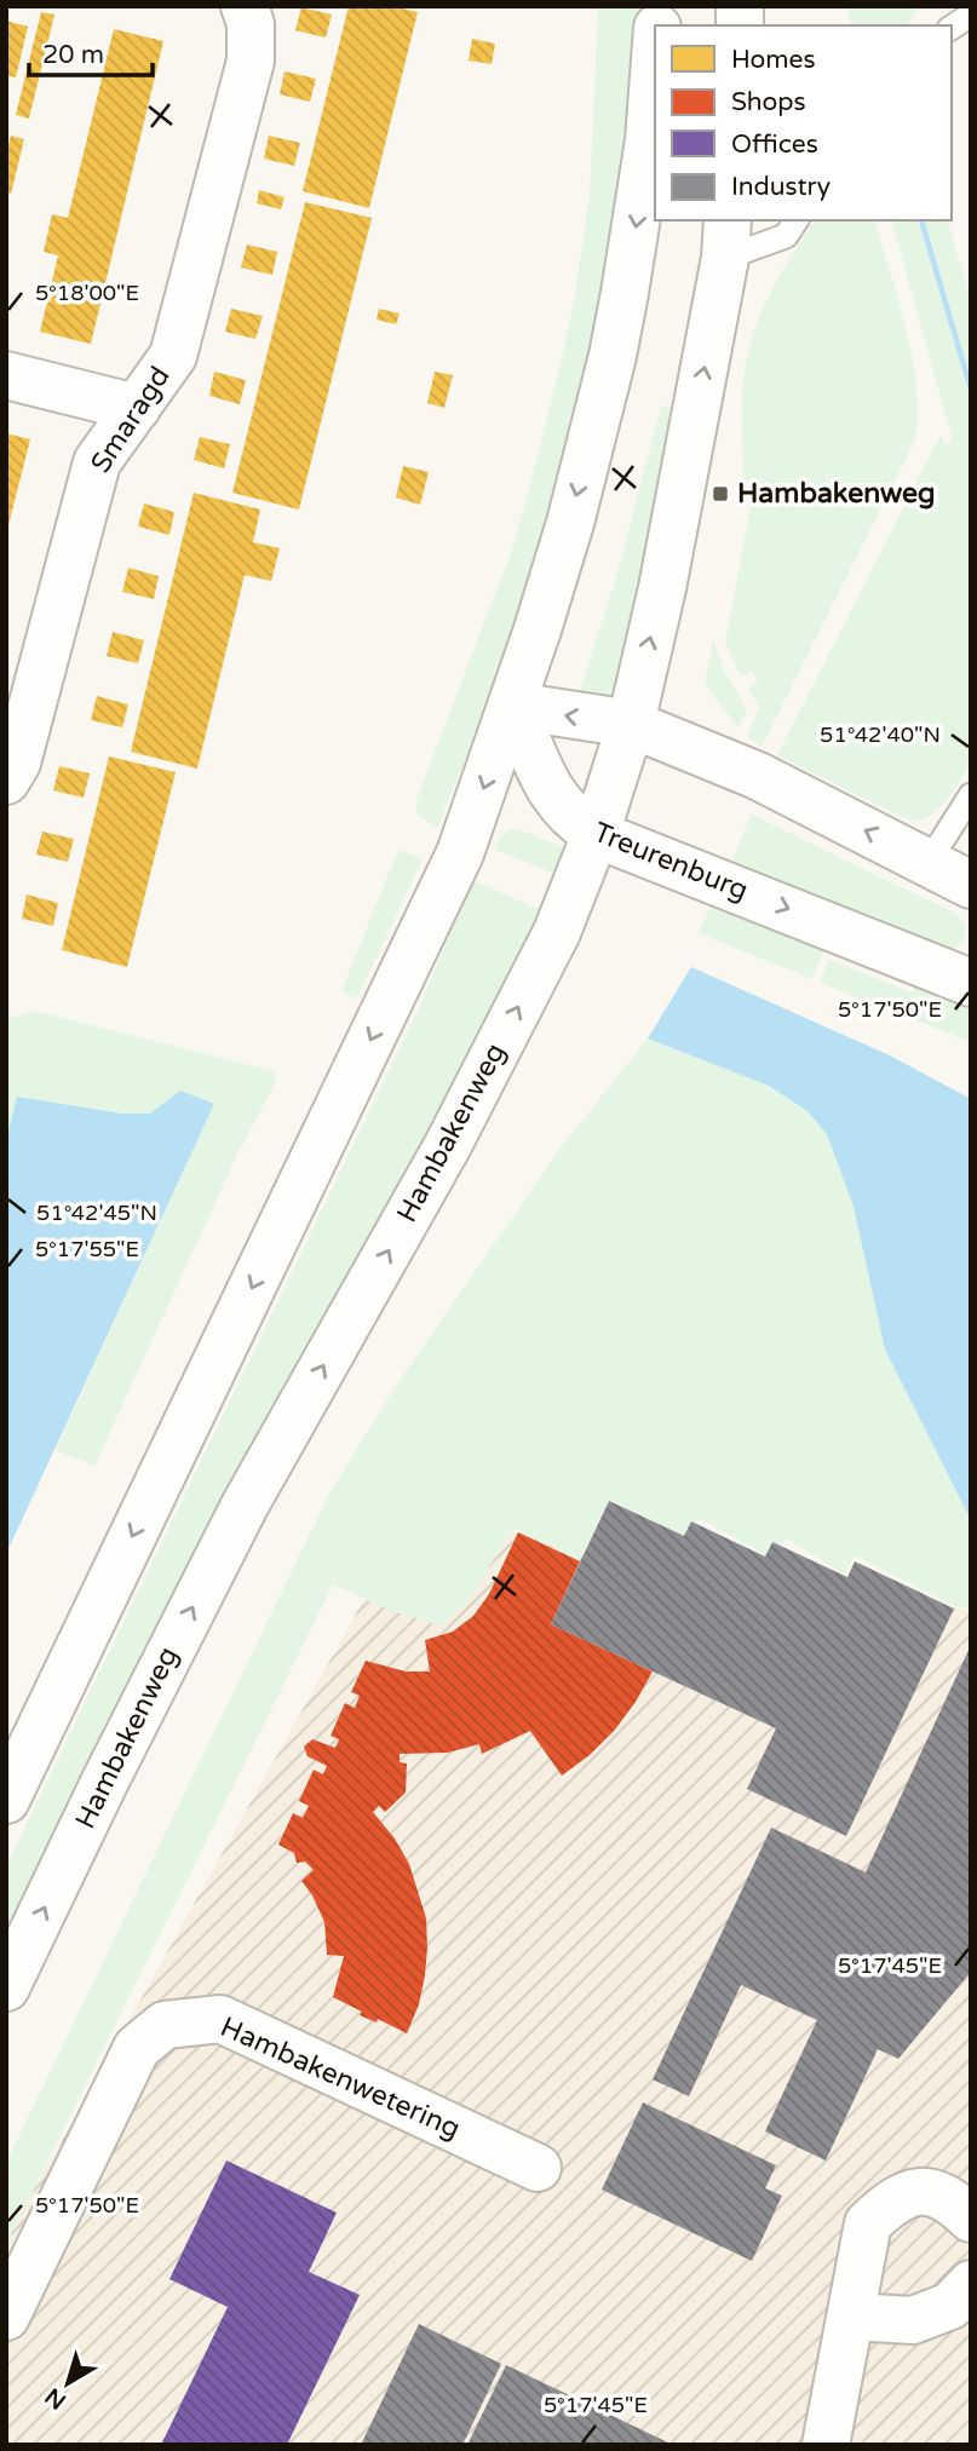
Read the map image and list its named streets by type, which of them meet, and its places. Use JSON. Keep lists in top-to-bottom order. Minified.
{"streets":{"main road":["Smaragd","Treurenburg","Hambakenweg","Hambakenwetering"]},"crossings":[["Treurenburg","Hambakenweg"]],"places":{"transit":["Hambakenweg"]},"legend":["Homes","Shops","Offices","Industry"],"scale_bar":"20 m","north":"bottom left","coordinates":["5°18'00\"E","51°42'40\"N","5°17'50\"E","51°42'45\"N","5°17'55\"E","5°17'45\"E"]}
